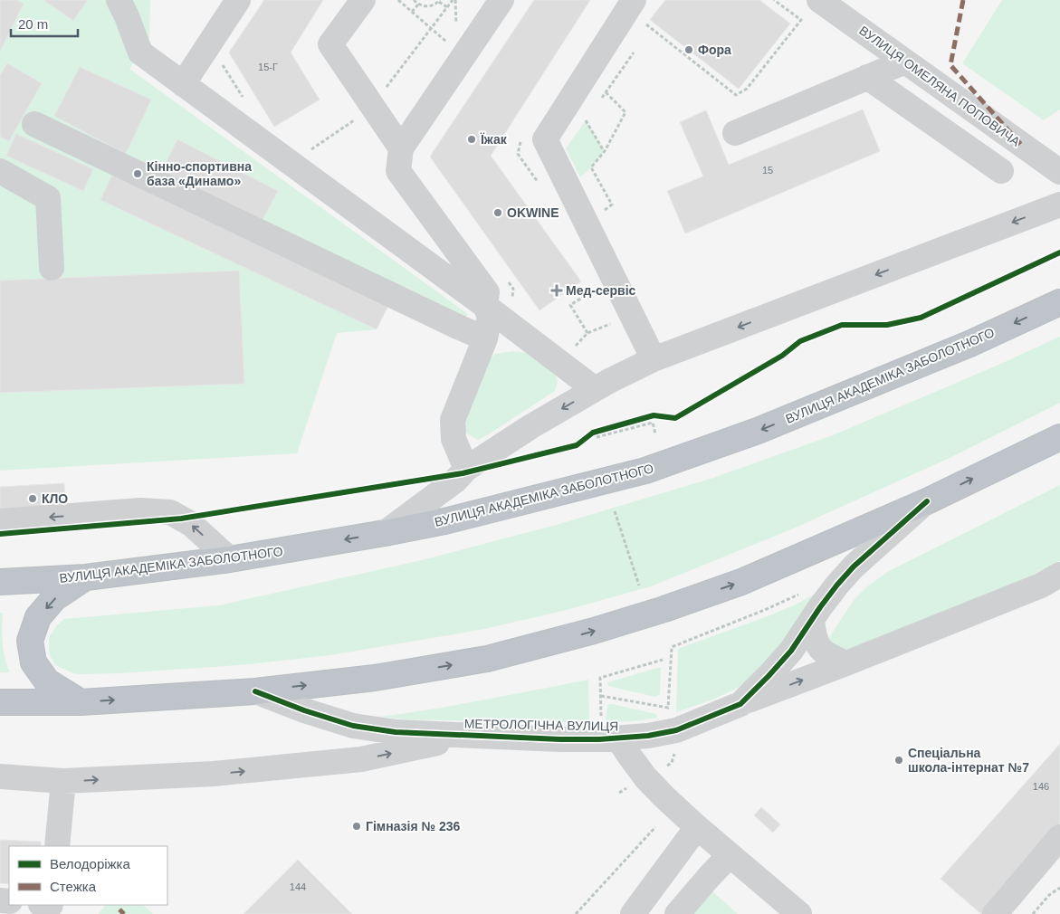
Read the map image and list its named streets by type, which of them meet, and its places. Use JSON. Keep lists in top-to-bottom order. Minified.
{"streets":{"highway":["ВУЛИЦЯ АКАДЕМІКА ЗАБОЛОТНОГО"],"street":["ВУЛИЦЯ ОМЕЛЯНА ПОПОВИЧА","МЕТРОЛОГІЧНА ВУЛИЦЯ"]},"places":{"other":["Фора","Їжак","Кінно-спортивна база «Динамо»","OKWINE","КЛО","Спеціальна школа-інтернат №7","Гімназія № 236"],"health":["Мед-сервіс"]},"house_numbers":["15-Г","15","146","144"],"legend":["Велодоріжка","Стежка"],"scale_bar":"20 m"}
